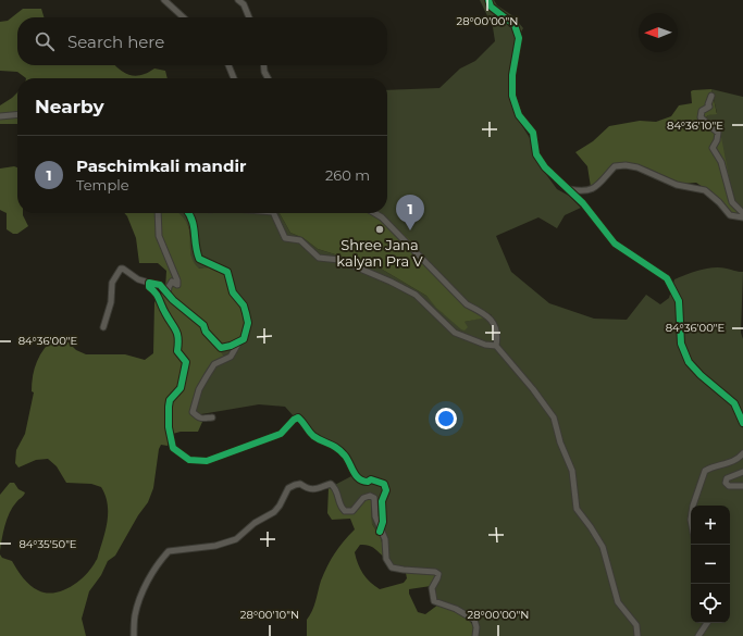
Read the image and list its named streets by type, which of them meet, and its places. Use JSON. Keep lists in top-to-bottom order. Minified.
{"places":["Shree Jana kalyan Pra V"],"north":"left","page":{"search":"Search here","heading":"Nearby","list":[{"mark":"1","name":"Paschimkali mandir","note":"Temple","value":"260 m"}],"pins":"1","map_buttons":["+","−"]},"coordinates":["28°00'00\"N","84°36'10\"E","84°36'00\"E","84°35'50\"E","28°00'10\"N"]}
